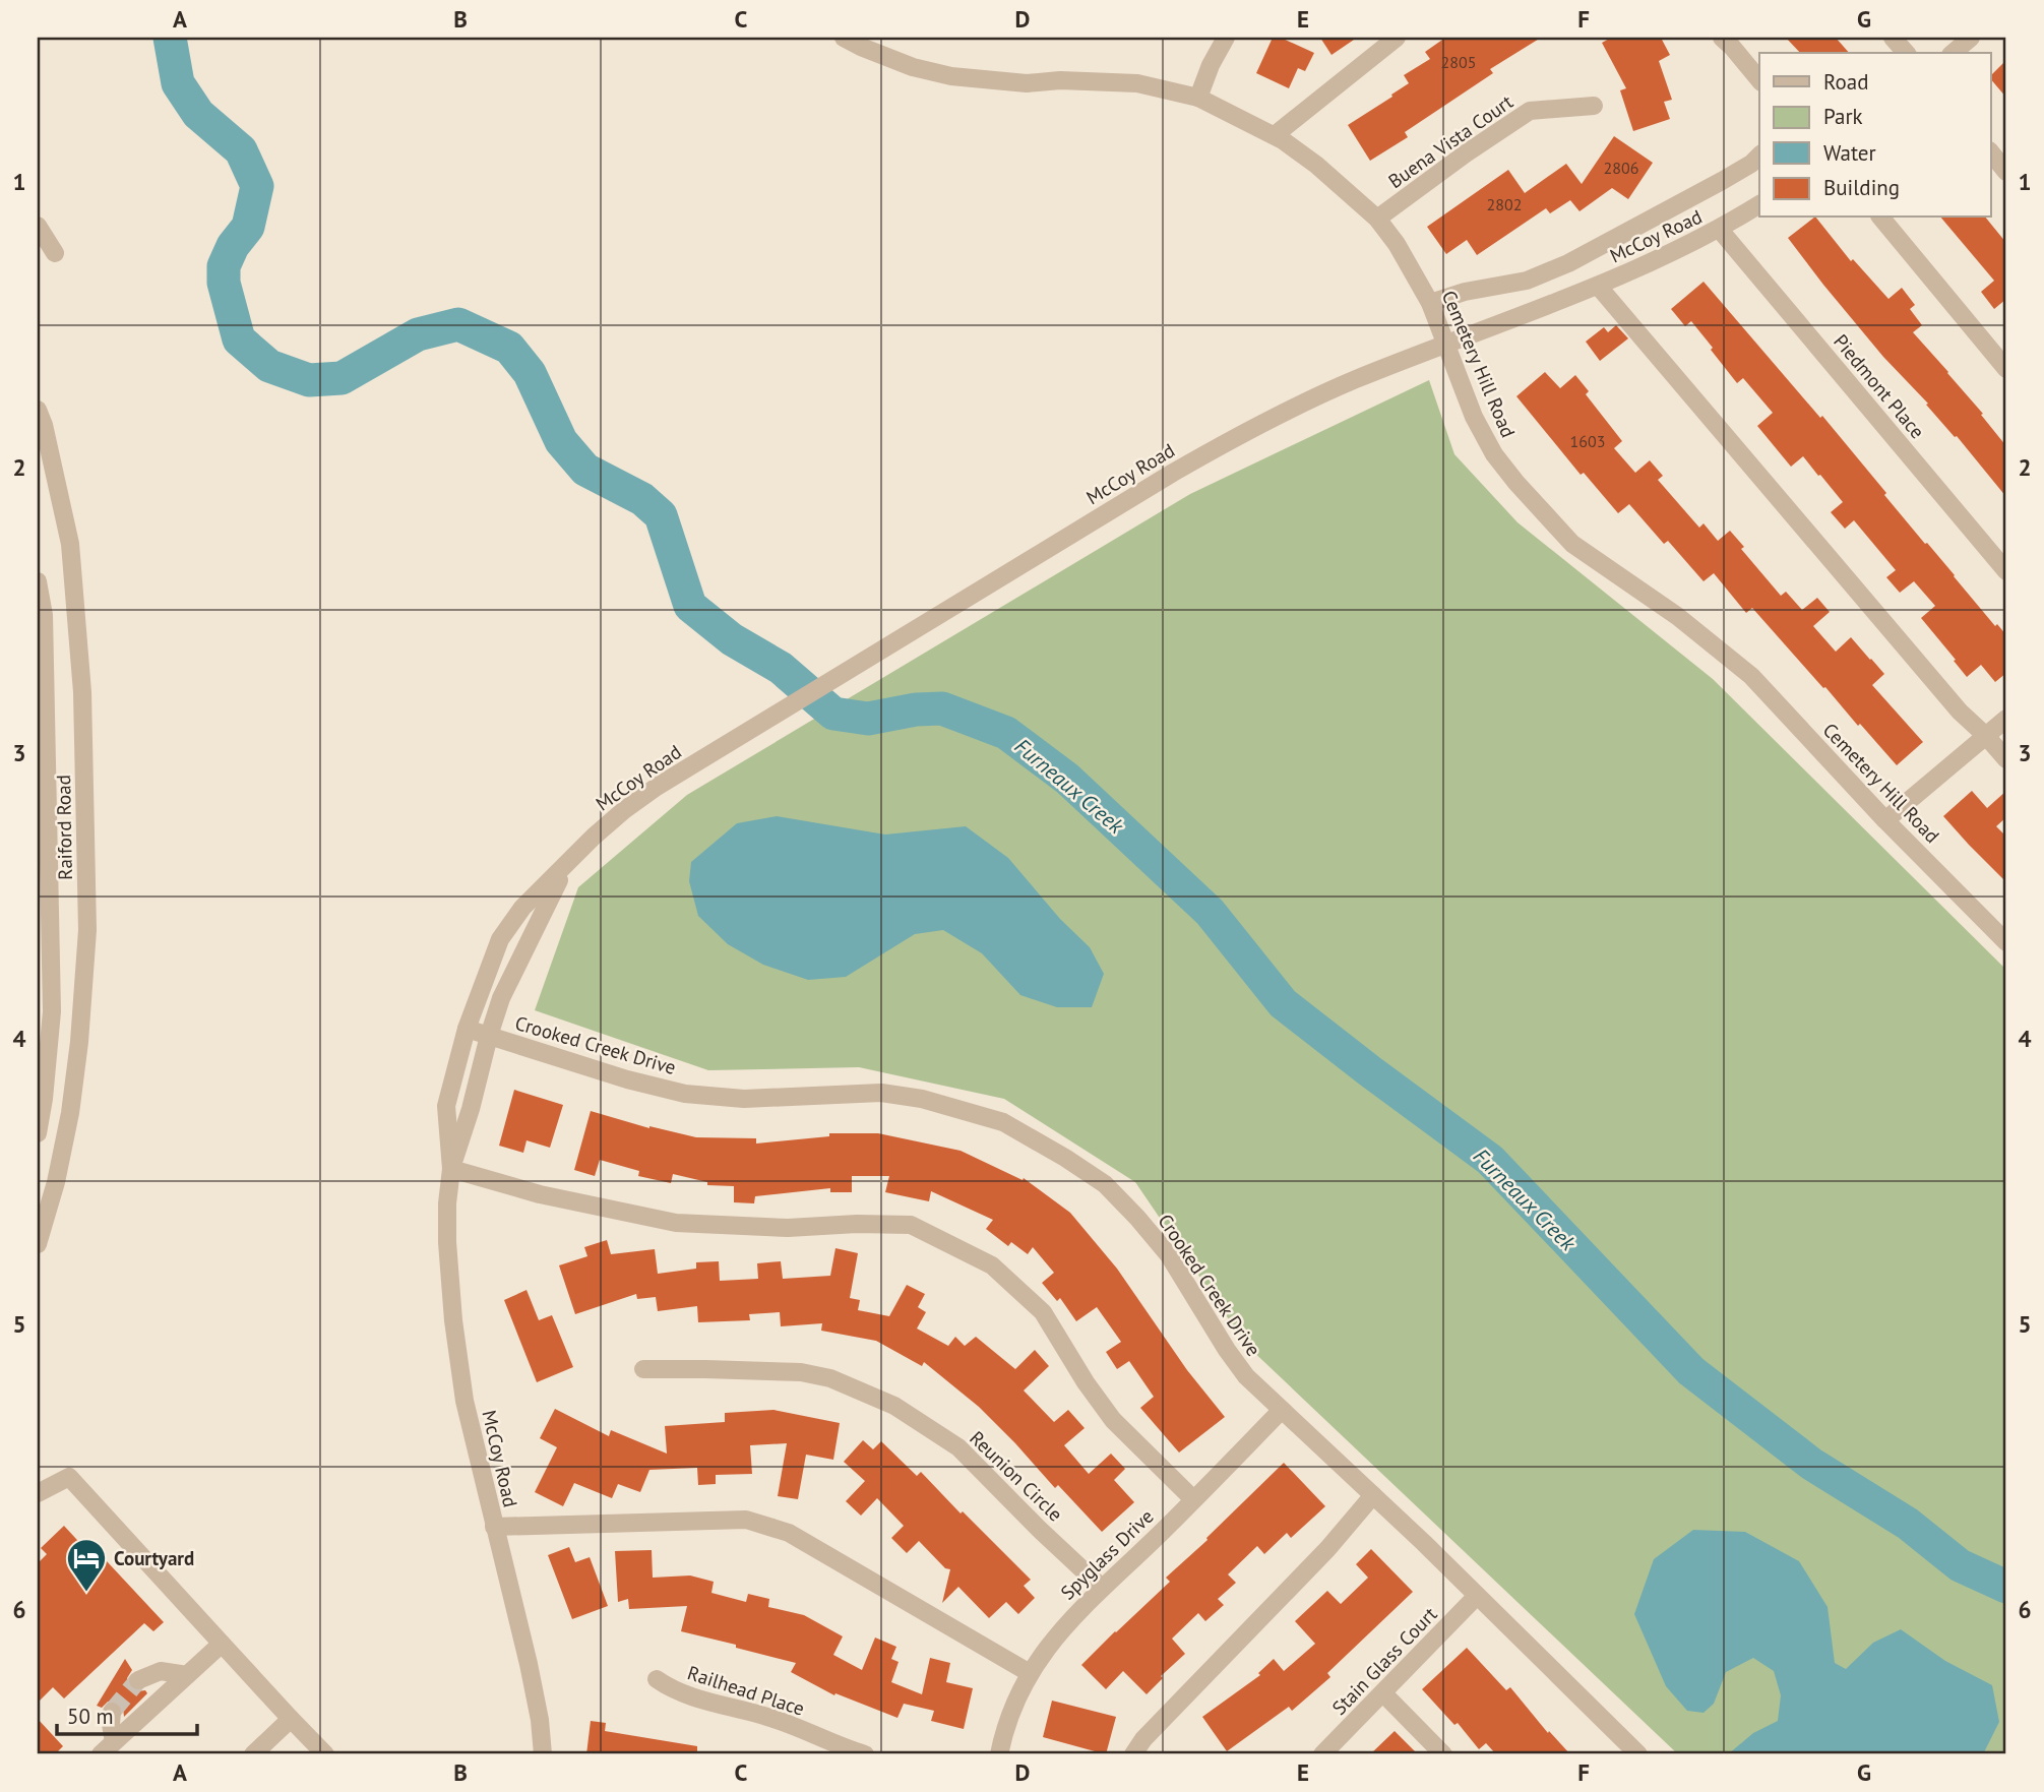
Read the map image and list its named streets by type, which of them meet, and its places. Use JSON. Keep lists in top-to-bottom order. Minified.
{"streets":{"street":["Buena Vista Court","McCoy Road","Cemetery Hill Road","Piedmont Place","Raiford Road","Crooked Creek Drive","Reunion Circle","Spyglass Drive","Stain Glass Court","Railhead Place"]},"crossings":[["Buena Vista Court","Cemetery Hill Road"],["McCoy Road","Cemetery Hill Road"],["McCoy Road","Piedmont Place"],["McCoy Road","Crooked Creek Drive"],["Crooked Creek Drive","Spyglass Drive"],["Crooked Creek Drive","Stain Glass Court"],["Reunion Circle","Spyglass Drive"]],"water":["Furneaux Creek"],"places":{"hotel":["Courtyard"]},"house_numbers":["2805","2806","2802","1603"],"legend":["Road","Park","Water","Building"],"scale_bar":"50 m","grid":{"columns":["A","B","C","D","E","F","G"],"rows":["1","2","3","4","5","6"]}}
